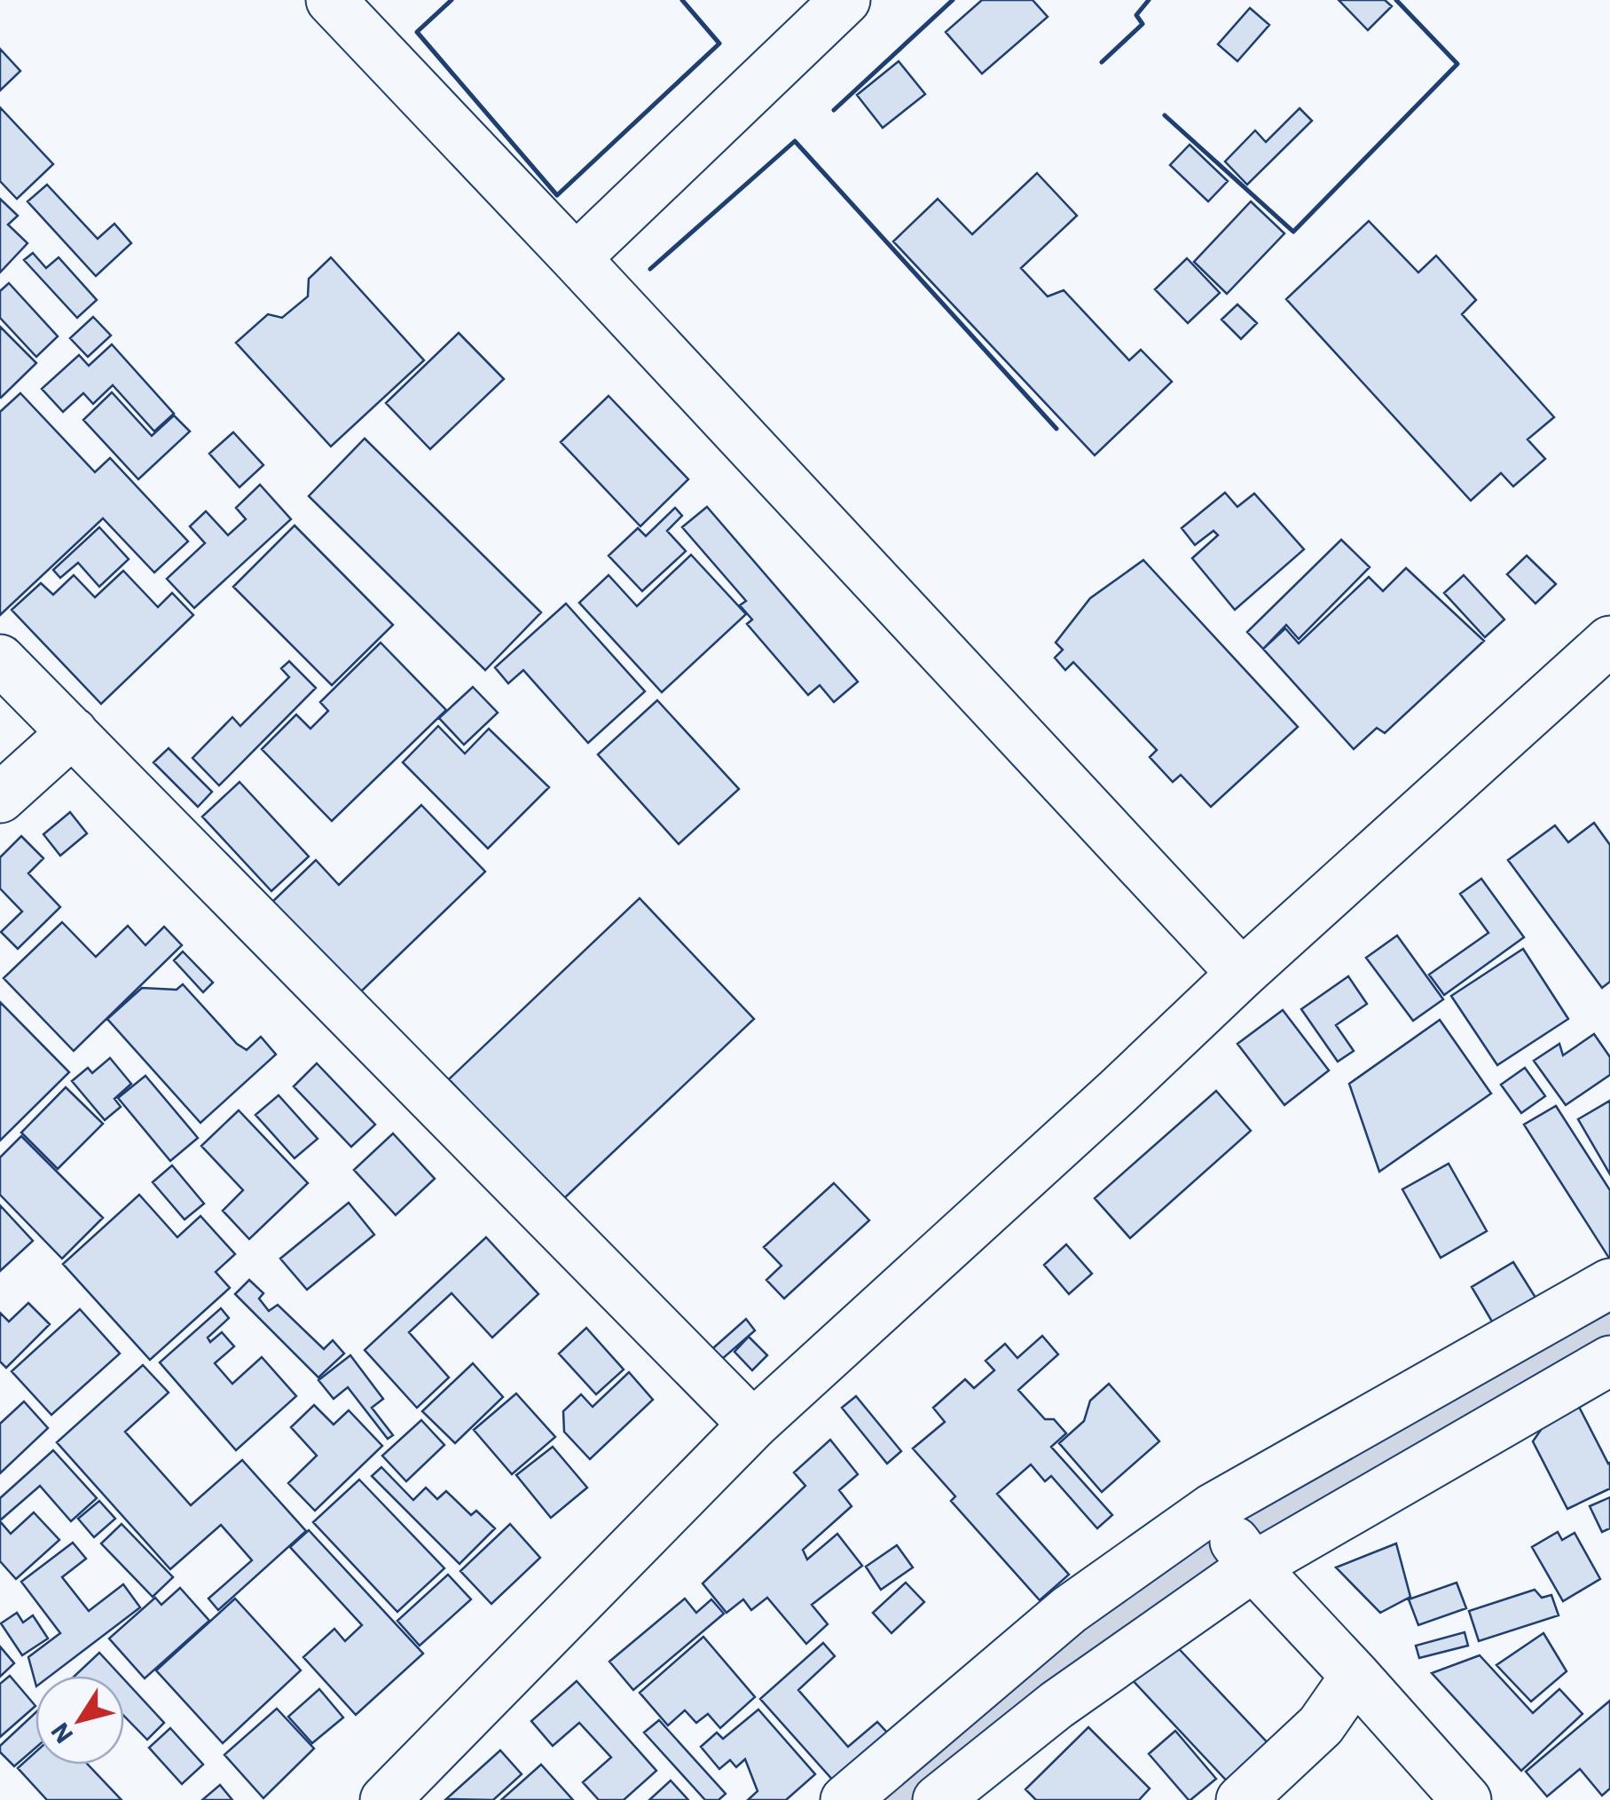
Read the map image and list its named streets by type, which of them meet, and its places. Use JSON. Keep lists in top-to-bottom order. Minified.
{"north":"bottom left"}
